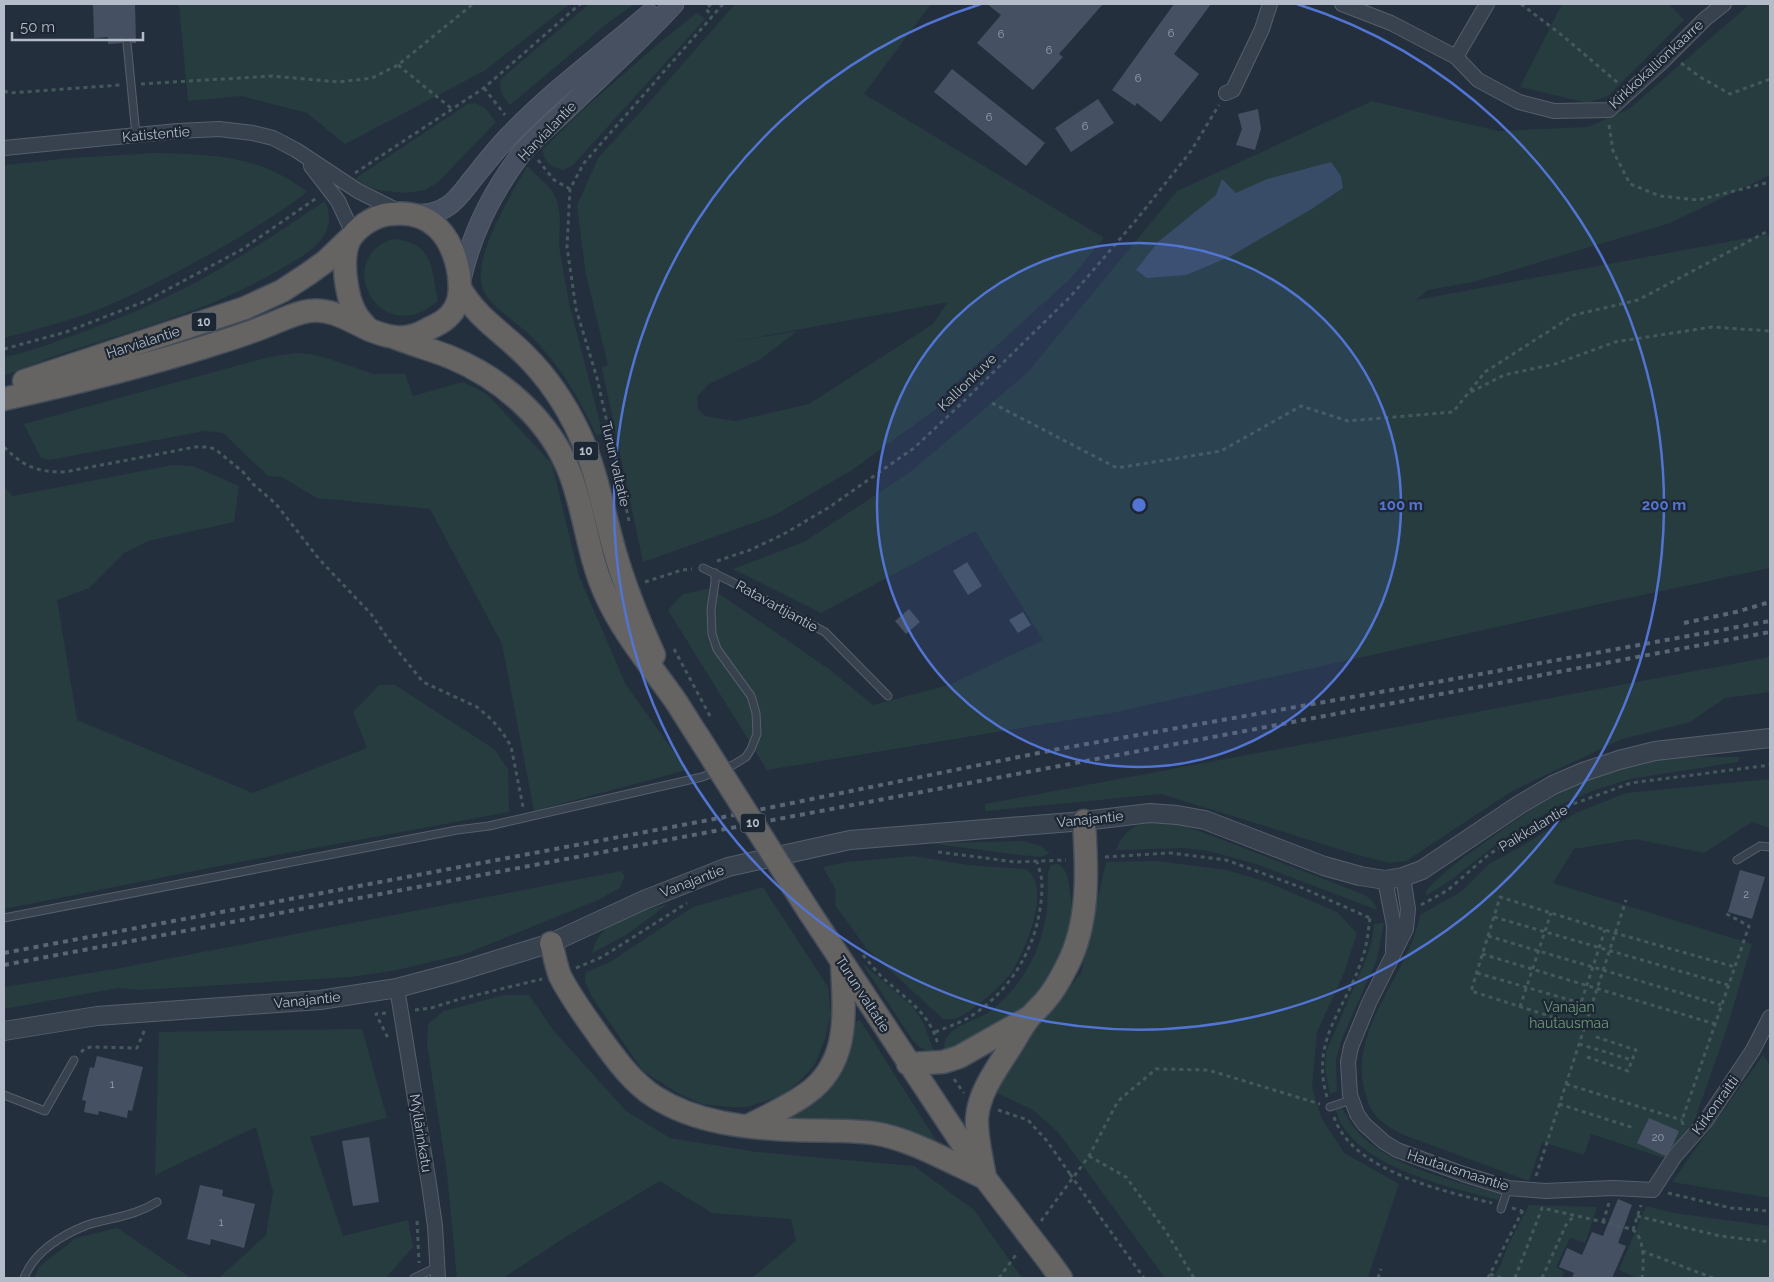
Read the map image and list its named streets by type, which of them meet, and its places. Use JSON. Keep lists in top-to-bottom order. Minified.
{"streets":{"highway":["Harvialantie","10","Turun valtatie"],"street":["Kirkkokallionkaarre","Katistentie","Vanajantie","Paikkalantie","Kirkonraitti","Myllärinkatu","Hautausmaantie"],"lane":["Ratavartijantie"],"path":["Kallionkuve"]},"crossings":[["Harvialantie","Katistentie"],["Harvialantie","10"],["Harvialantie","Turun valtatie"],["Katistentie","10"],["Katistentie","Turun valtatie"],["10","Turun valtatie"],["Kallionkuve","Ratavartijantie"],["Vanajantie","Paikkalantie"],["Vanajantie","Myllärinkatu"],["Vanajantie","Hautausmaantie"],["Paikkalantie","Hautausmaantie"],["Kirkonraitti","Hautausmaantie"]],"parks":["Vanajan hautausmaa"],"house_numbers":["6","6","6","6","6","6","2","1","20","1"],"scale_bar":"50 m","rings":["100 m","200 m"]}
